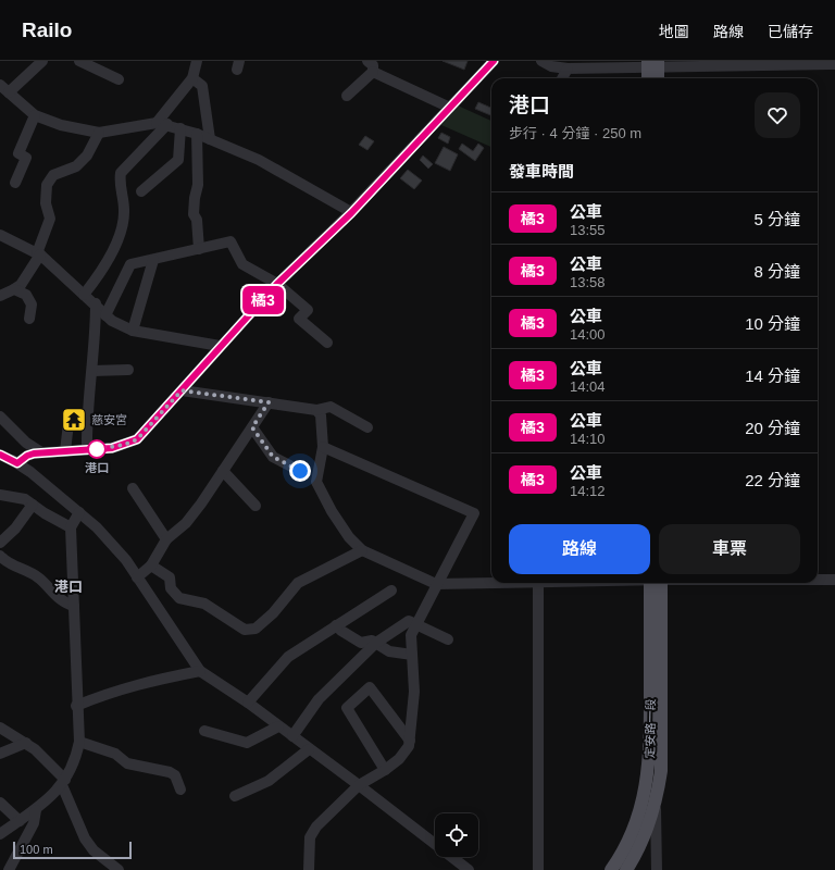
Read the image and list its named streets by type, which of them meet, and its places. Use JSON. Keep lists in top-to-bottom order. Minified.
{"streets":{"main road":["定安路一段"]},"districts":["港口"],"places":{"temple":["慈安宮"],"other":["港口"]},"lines":["bus line 橘3"],"scale_bar":"100 m","page":{"header":"Railo","nav":["地圖","路線","已儲存"],"on_map":"橘3","heading":[["港口","步行 · 4 分鐘 · 250 m"],"發車時間"],"list":[{"mark":"橘3","name":"公車","note":"13:55","value":"5 分鐘"},{"mark":"橘3","name":"公車","note":"13:58","value":"8 分鐘"},{"mark":"橘3","name":"公車","note":"14:00","value":"10 分鐘"},{"mark":"橘3","name":"公車","note":"14:04","value":"14 分鐘"},{"mark":"橘3","name":"公車","note":"14:10","value":"20 分鐘"},{"mark":"橘3","name":"公車","note":"14:12","value":"22 分鐘"}],"buttons":["路線","車票"],"scale":"100 m"}}
